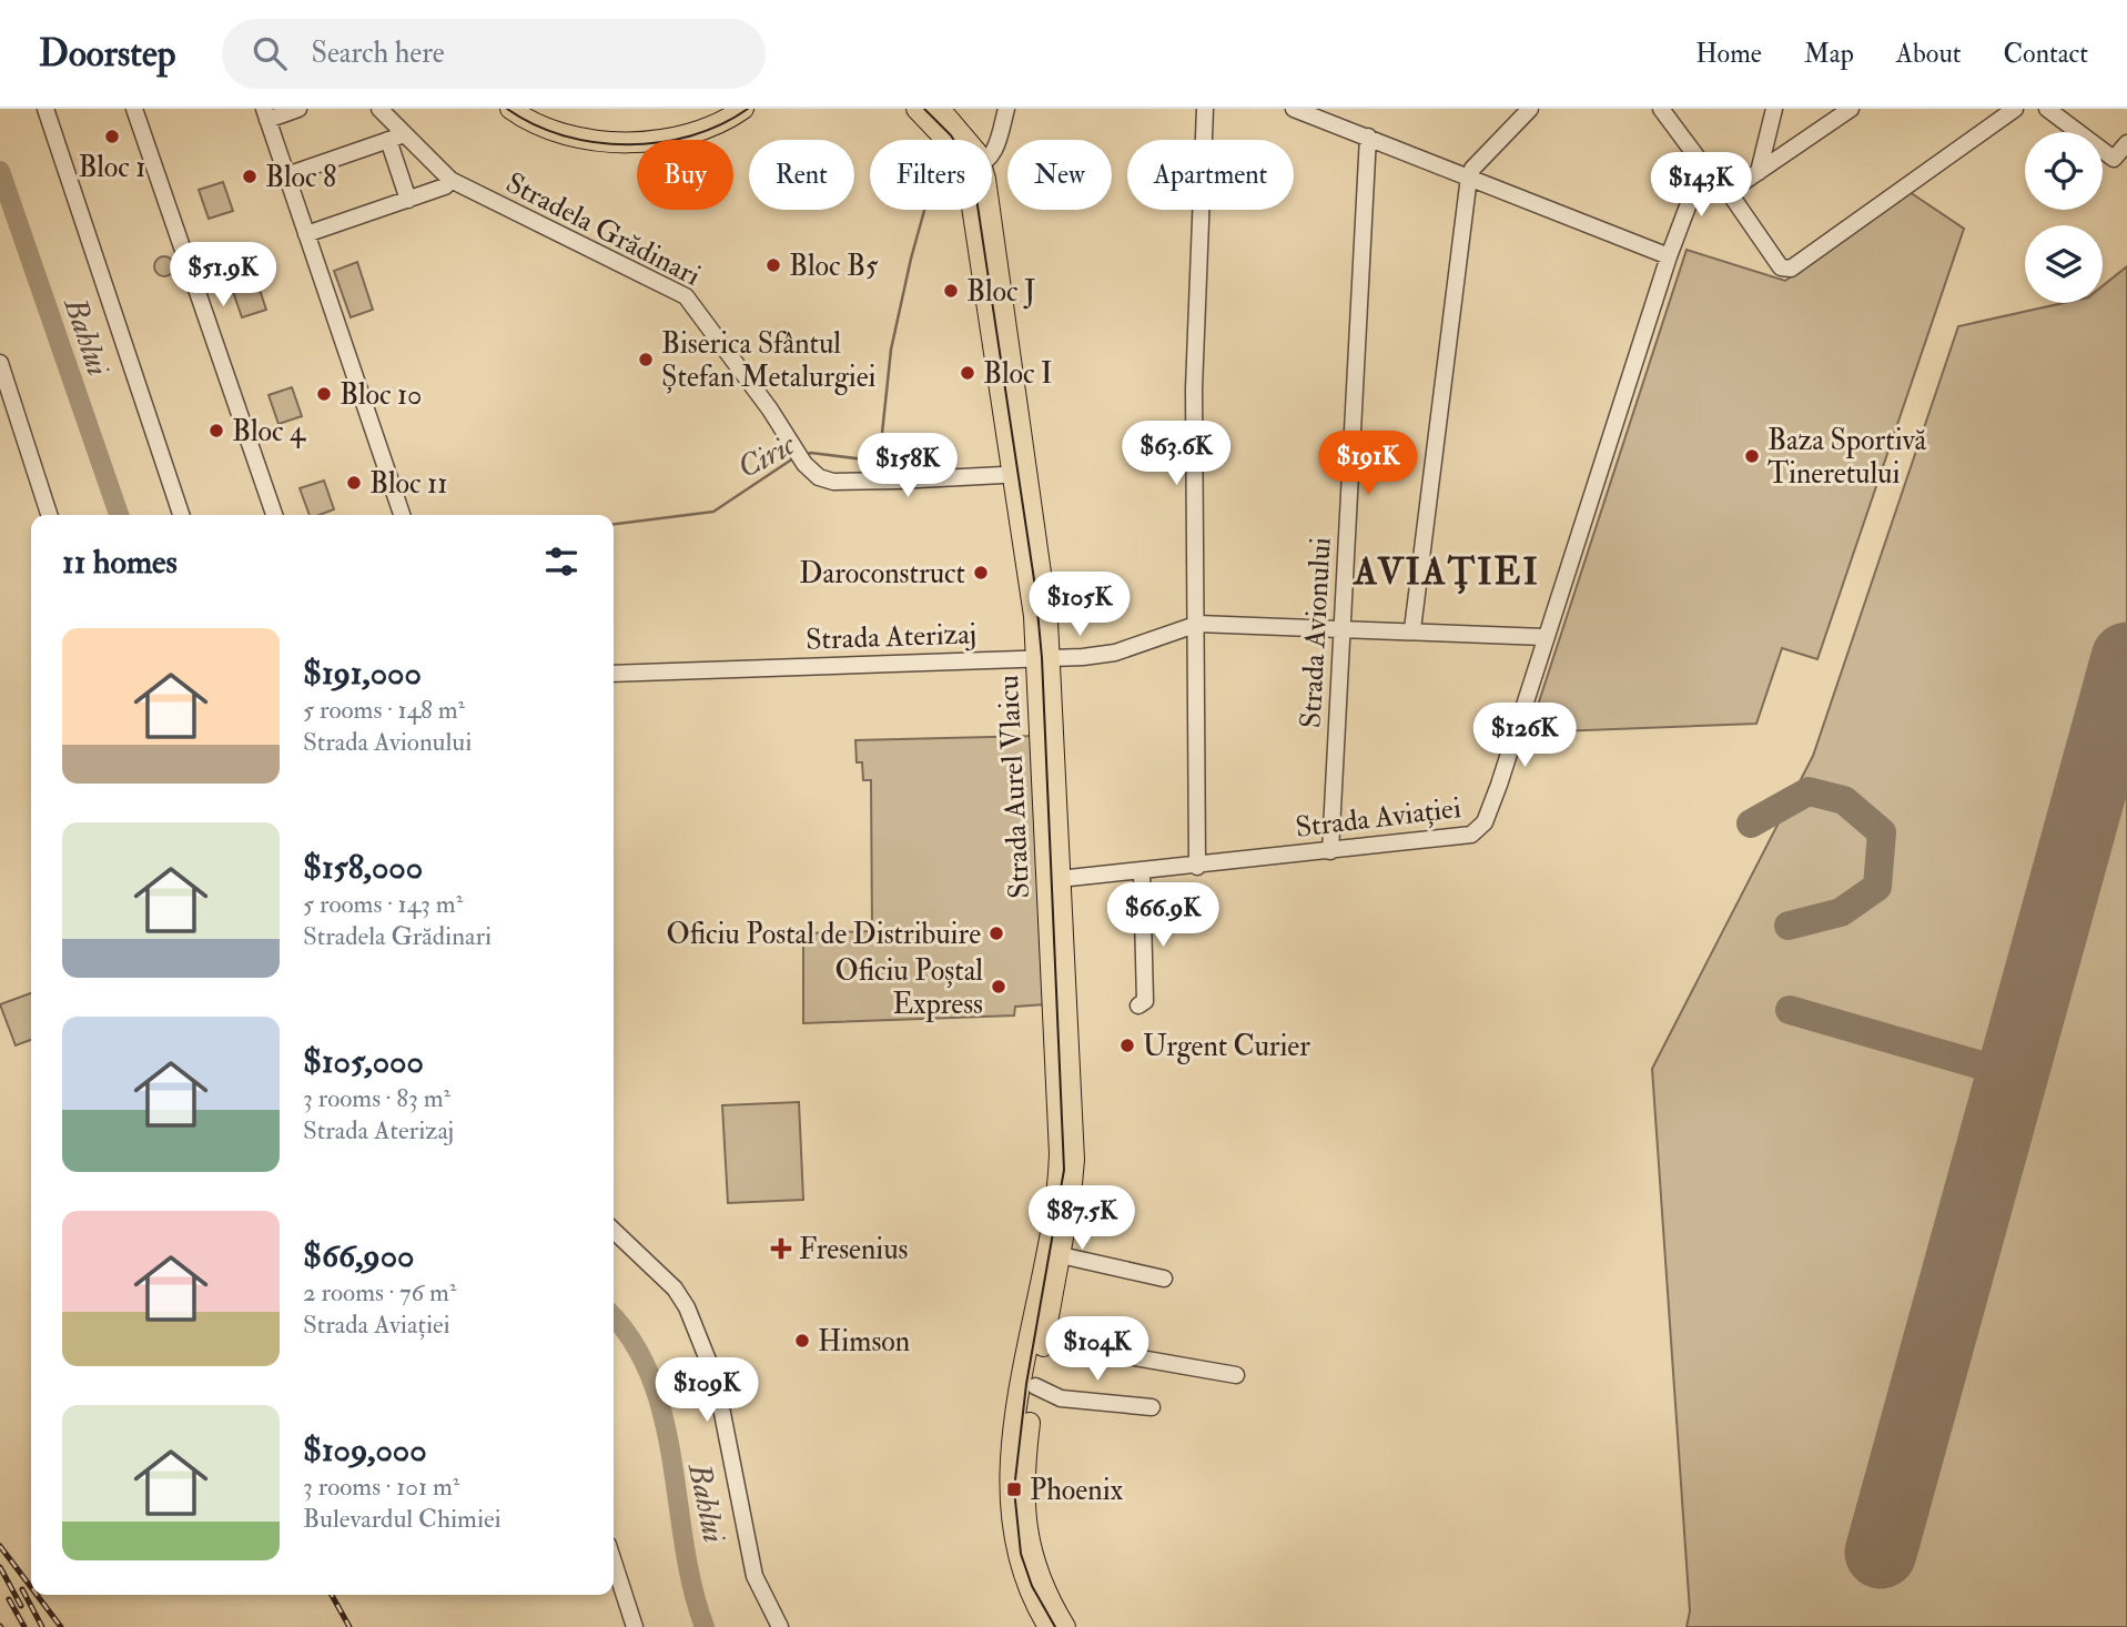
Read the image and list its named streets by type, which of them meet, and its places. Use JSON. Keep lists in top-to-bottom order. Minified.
{"streets":{"main road":["Strada Aurel Vlaicu"],"street":["Stradela Grădinari","Strada Avionului","Strada Aterizaj","Strada Aviației"]},"crossings":[["Stradela Grădinari","Strada Aurel Vlaicu"],["Strada Avionului","Strada Aterizaj"],["Strada Avionului","Strada Aviației"],["Strada Aterizaj","Strada Aurel Vlaicu"],["Strada Aterizaj","Strada Aviației"],["Strada Aurel Vlaicu","Strada Aviației"]],"districts":["AVIAȚIEI"],"water":["Bahlui","Ciric"],"places":{"other":["Bloc 1","Bloc 8","Bloc B5","Bloc J","Biserica Sfântul Ștefan Metalurgiei","Bloc I","Bloc 10","Bloc 4","Baza Sportivă Tineretului","Bloc 11","Daroconstruct","Oficiu Postal de Distribuire","Oficiu Poștal Express","Urgent Curier","Himson"],"health":["Fresenius"],"transit":["Phoenix"]},"page":{"header":"Doorstep","search":"Search here","nav":["Home","Map","About","Contact"],"chip":["Buy","Rent","Filters","New","Apartment"],"price":["$143K","$51.9K","$63.6K","$191K","$158K","$105K","$126K","$66.9K","$87.5K","$104K","$109K"],"heading":"11 homes","list":[{"name":"$191,000","note":"5 rooms · 148 m² · Strada Avionului"},{"name":"$158,000","note":"5 rooms · 143 m² · Stradela Grădinari"},{"name":"$105,000","note":"3 rooms · 83 m² · Strada Aterizaj"},{"name":"$66,900","note":"2 rooms · 76 m² · Strada Aviației"},{"name":"$109,000","note":"3 rooms · 101 m² · Bulevardul Chimiei"}]}}
